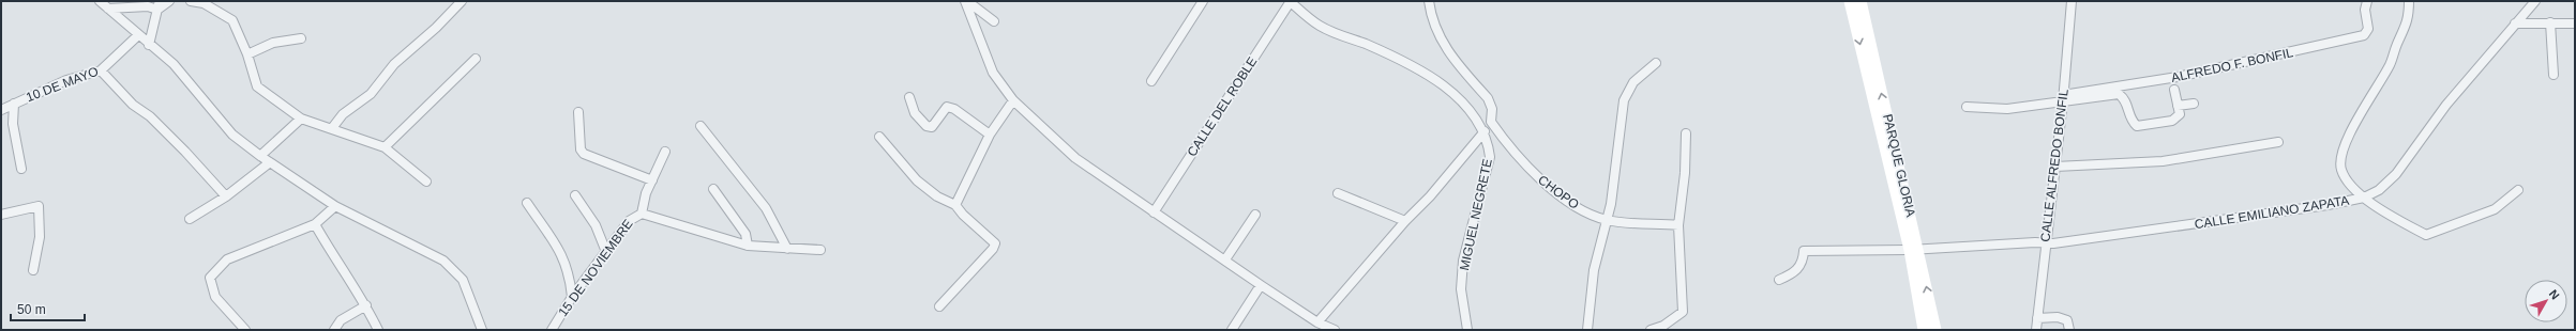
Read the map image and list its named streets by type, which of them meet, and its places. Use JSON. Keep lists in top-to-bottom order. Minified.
{"streets":{"main road":["PARQUE GLORIA"],"street":["ALFREDO F. BONFIL","10 DE MAYO","CALLE DEL ROBLE","CALLE ALFREDO BONFIL","CHOPO","CALLE EMILIANO ZAPATA","MIGUEL NEGRETE","15 DE NOVIEMBRE"]},"crossings":[["ALFREDO F. BONFIL","CALLE ALFREDO BONFIL"],["CALLE DEL ROBLE","MIGUEL NEGRETE"],["PARQUE GLORIA","CALLE EMILIANO ZAPATA"],["CALLE ALFREDO BONFIL","CALLE EMILIANO ZAPATA"]],"scale_bar":"50 m","north":"top right"}
